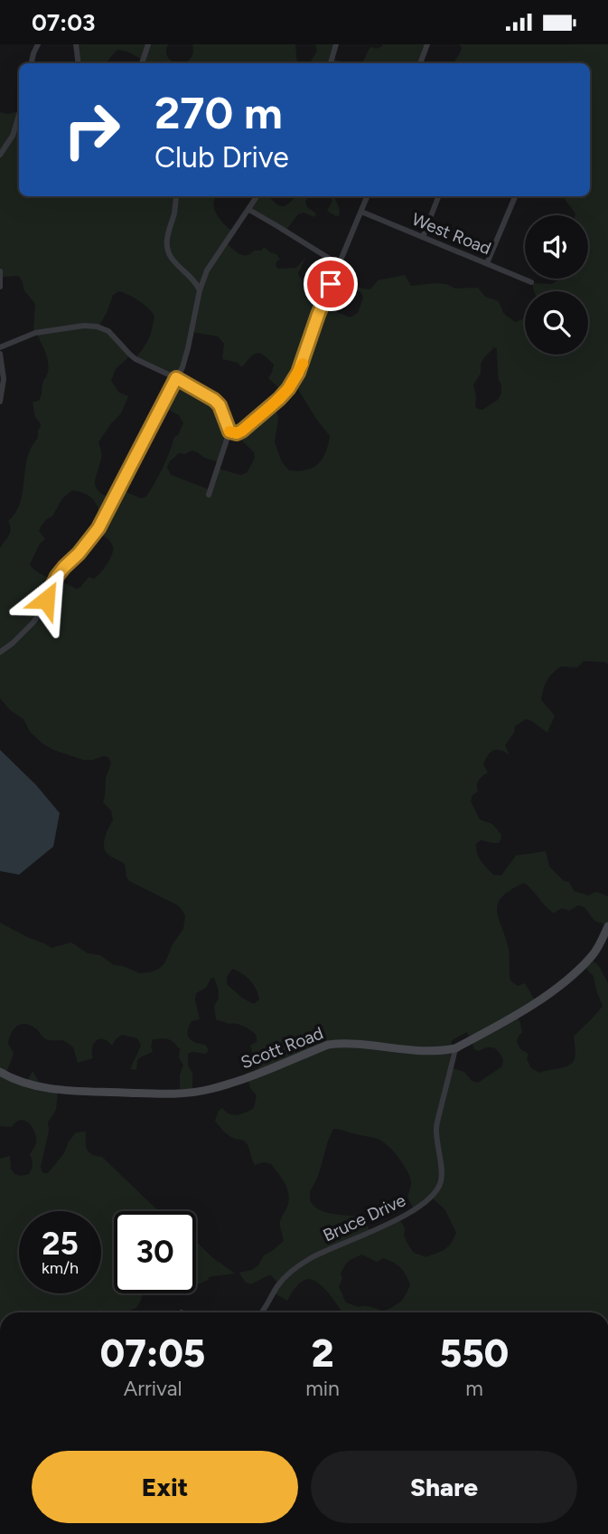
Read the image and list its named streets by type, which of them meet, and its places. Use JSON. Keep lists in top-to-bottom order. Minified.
{"streets":{"street":["West Road","Scott Road","Bruce Drive"]},"crossings":[["Scott Road","Bruce Drive"]],"page":{"status":"07:03","turn":["270 m","Club Drive"],"speed":"25 km/h","limit":"30","eta":["07:05","Arrival","2","min","550","m"],"buttons":["Exit","Share"]}}
